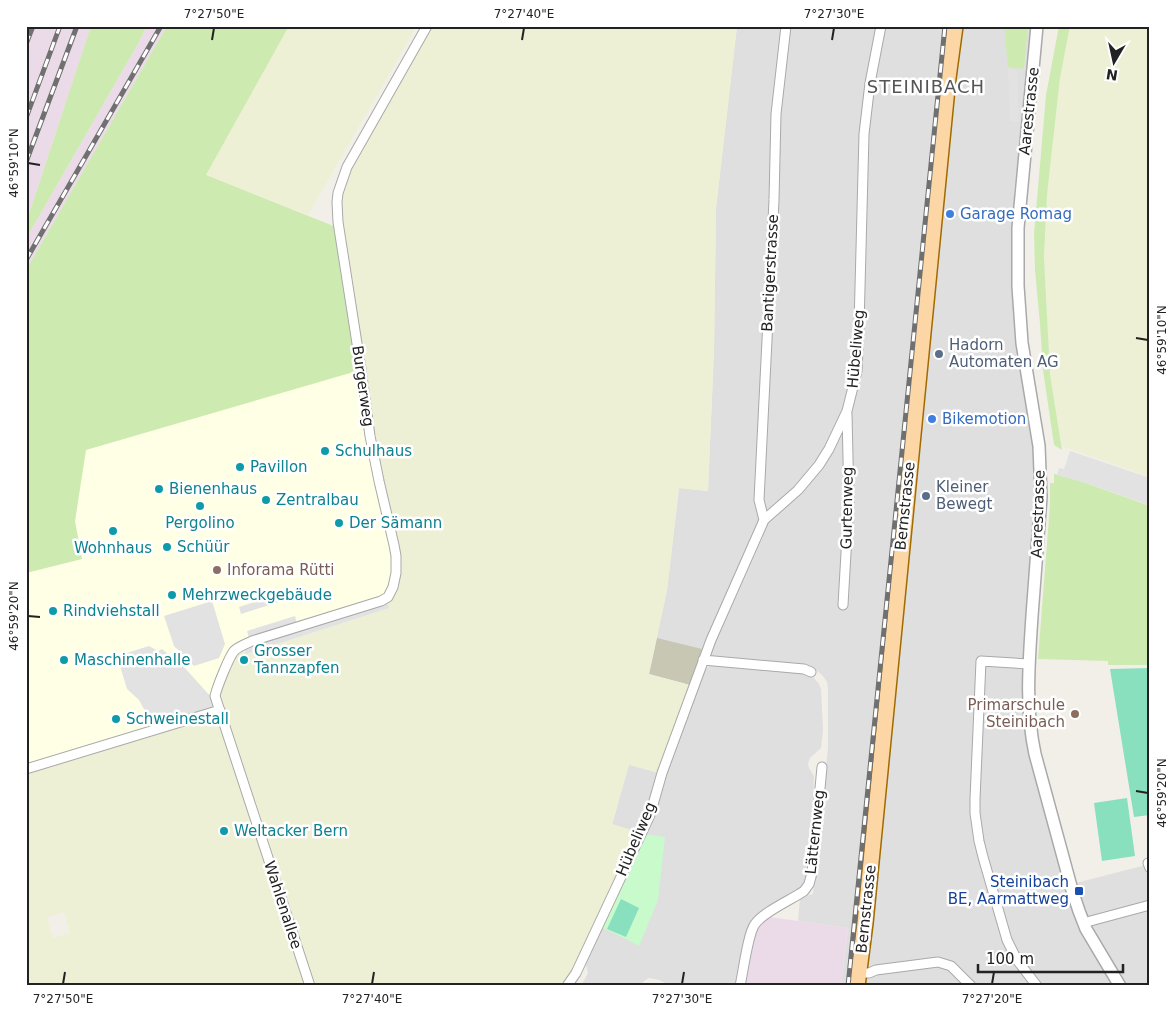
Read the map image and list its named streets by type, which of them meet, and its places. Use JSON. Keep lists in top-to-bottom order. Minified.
{"streets":{"main road":["Bernstrasse"],"street":["Aarestrasse","Bantigerstrasse","Hübeliweg","Burgerweg","Gurtenweg","Lätternweg","Wahlenallee"]},"crossings":[["Bantigerstrasse","Hübeliweg"],["Hübeliweg","Gurtenweg"],["Burgerweg","Wahlenallee"]],"districts":["STEINIBACH"],"places":{"other":["Garage Romag","Hadorn Automaten AG","Bikemotion","Schulhaus","Pavillon","Bienenhaus","Kleiner Bewegt","Zentralbau","Pergolino","Der Sämann","Wohnhaus","Schüür","Inforama Rütti","Mehrzweckgebäude","Rindviehstall","Maschinenhalle","Grosser Tannzapfen","Primarschule Steinibach","Schweinestall","Weltacker Bern"],"transit":["Steinibach BE, Aarmattweg"]},"scale_bar":"100 m","north":"bottom","coordinates":["7°27'50\"E","7°27'40\"E","7°27'30\"E","46°59'10\"N","46°59'20\"N","7°27'20\"E"]}
